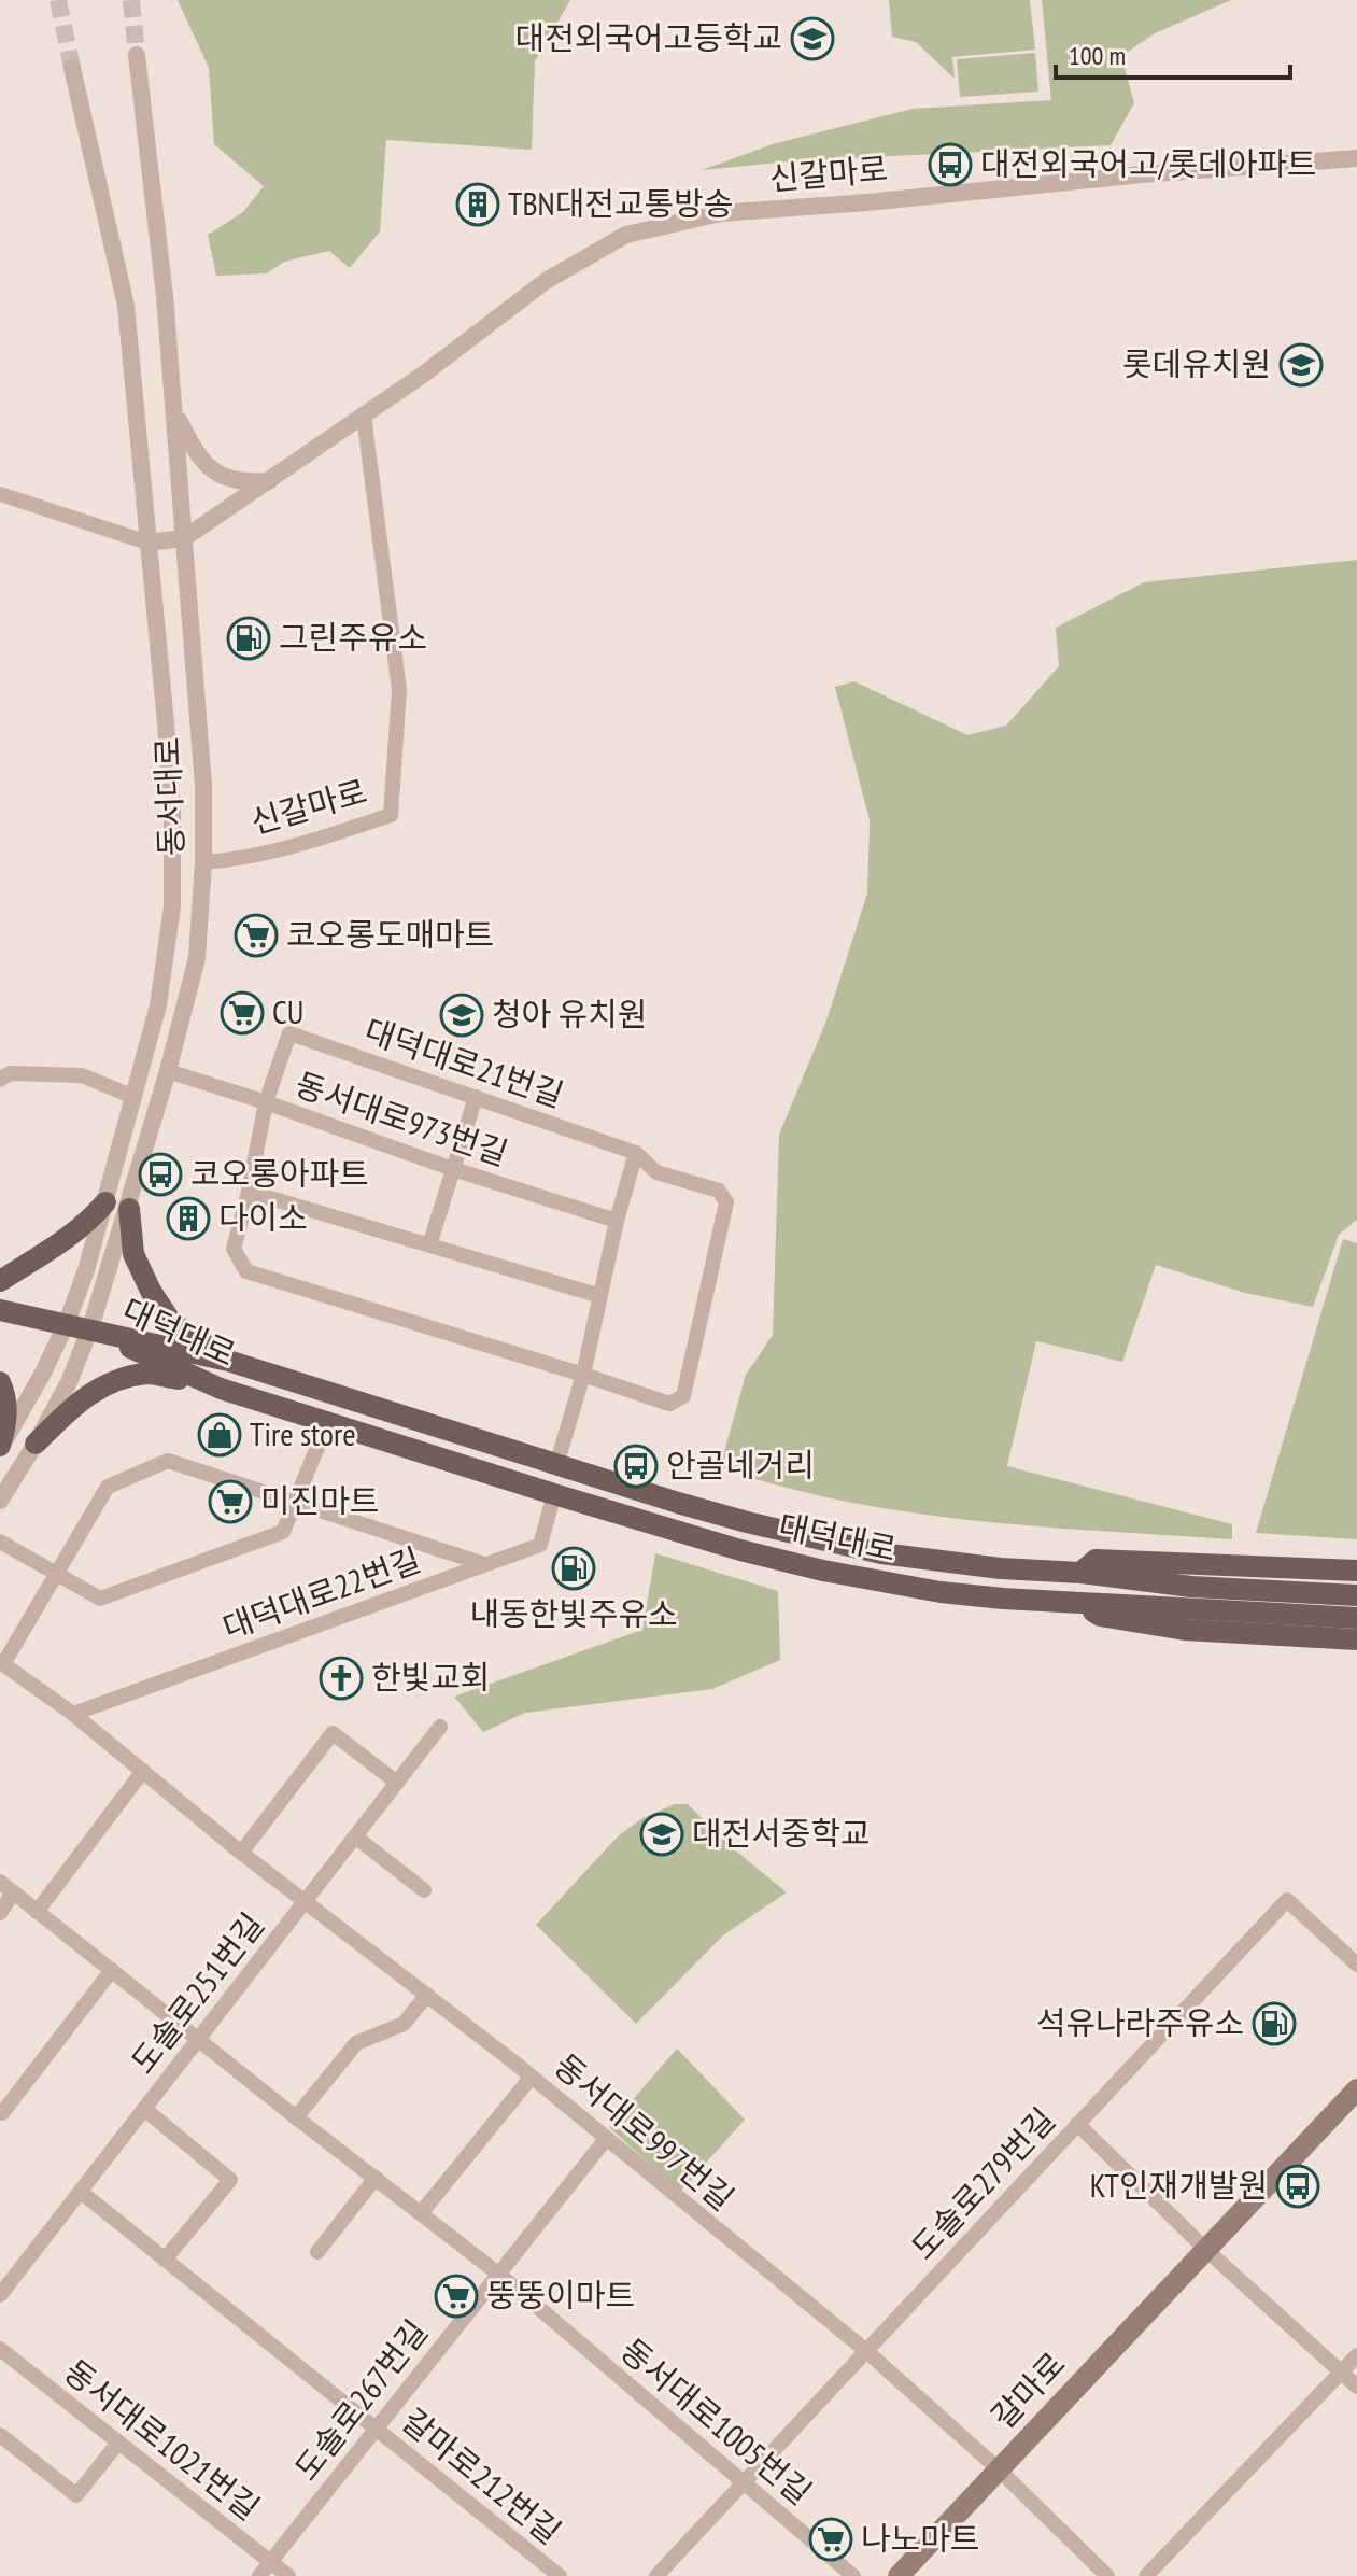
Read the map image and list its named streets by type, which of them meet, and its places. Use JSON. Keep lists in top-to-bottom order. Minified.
{"streets":{"main road":["대덕대로","갈마로"],"street":["신갈마로","동서대로","대덕대로21번길","동서대로973번길","대덕대로22번길","도솔로251번길","동서대로997번길","도솔로279번길","도솔로267번길","동서대로1005번길","동서대로1021번길","갈마로212번길"]},"crossings":[["신갈마로","동서대로"],["동서대로","동서대로973번길"],["동서대로","대덕대로"],["대덕대로21번길","동서대로973번길"],["대덕대로","대덕대로22번길"],["대덕대로22번길","동서대로997번길"],["도솔로251번길","동서대로997번길"],["도솔로251번길","동서대로1005번길"],["도솔로251번길","갈마로212번길"],["동서대로997번길","도솔로279번길"],["동서대로997번길","갈마로"],["동서대로997번길","도솔로267번길"],["도솔로279번길","동서대로1005번길"],["도솔로267번길","동서대로1005번길"],["도솔로267번길","동서대로1021번길"],["도솔로267번길","갈마로212번길"]],"places":{"school or university":["대전외국어고등학교","롯데유치원","청아 유치원","대전서중학교"],"bus stop":["대전외국어고/롯데아파트","코오롱아파트","안골네거리","KT인재개발원"],"building":["TBN대전교통방송","다이소"],"fuel station":["그린주유소","내동한빛주유소","석유나라주유소"],"supermarket":["코오롱도매마트","CU","미진마트","뚱뚱이마트","나노마트"],"shop":["Tire store"],"church":["한빛교회"]},"scale_bar":"100 m"}
